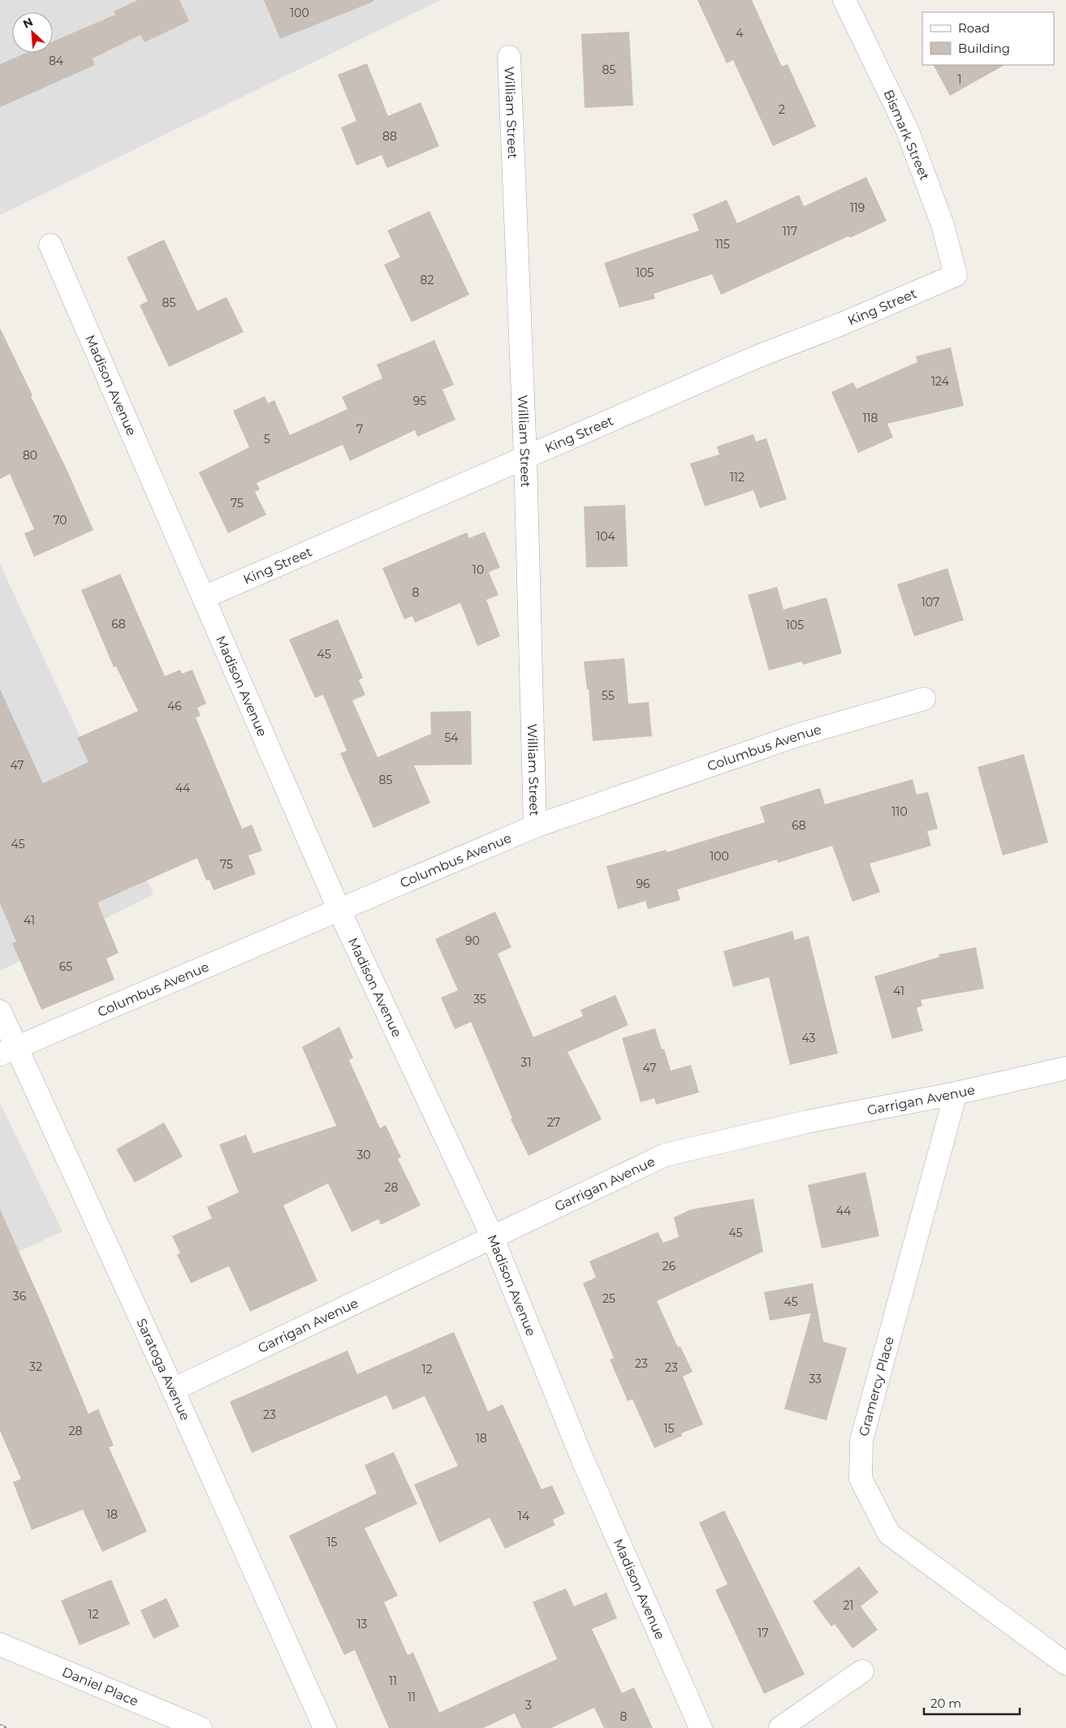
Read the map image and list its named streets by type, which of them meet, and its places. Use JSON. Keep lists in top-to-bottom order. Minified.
{"streets":{"street":["William Street","Bismark Street","King Street","Madison Avenue","Columbus Avenue","Garrigan Avenue","Saratoga Avenue","Gramercy Place","Daniel Place"]},"crossings":[["William Street","King Street"],["William Street","Columbus Avenue"],["Bismark Street","King Street"],["King Street","Madison Avenue"],["Madison Avenue","Columbus Avenue"],["Madison Avenue","Garrigan Avenue"],["Columbus Avenue","Saratoga Avenue"],["Garrigan Avenue","Saratoga Avenue"],["Garrigan Avenue","Gramercy Place"]],"house_numbers":["100","4","84","85","1","2","88","119","117","115","105","82","85","124","95","118","7","5","80","112","75","70","104","10","8","107","68","105","45","55","46","54","47","85","44","110","68","45","100","75","96","41","90","65","41","35","43","31","47","27","30","28","44","45","26","36","25","45","23","32","23","12","33","23","15","28","18","18","14","15","21","12","13","17","11","11","3","8"],"legend":["Road","Building"],"scale_bar":"20 m","north":"top left"}
